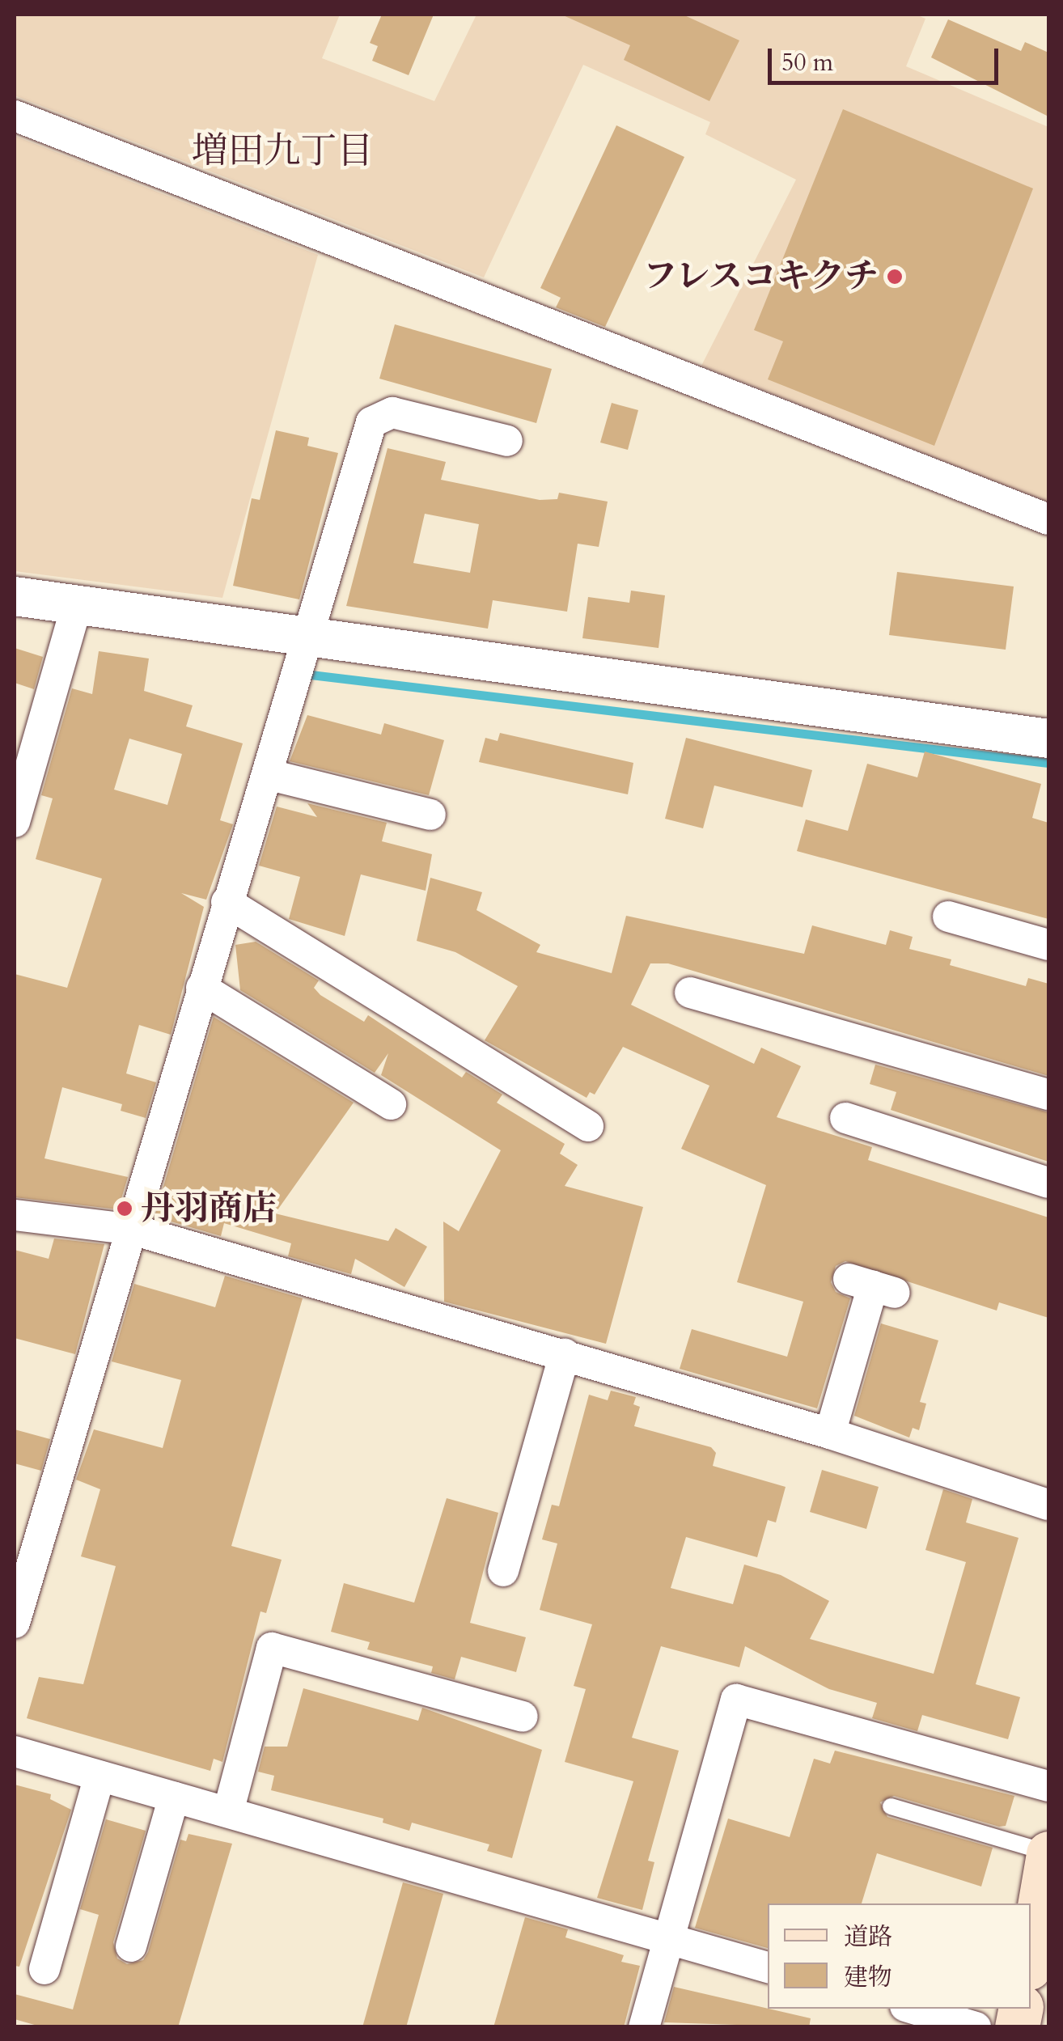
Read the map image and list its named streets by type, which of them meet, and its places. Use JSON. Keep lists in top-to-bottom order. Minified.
{"districts":["増田九丁目"],"places":["フレスコキクチ","丹羽商店"],"legend":["道路","建物"],"scale_bar":"50 m"}
